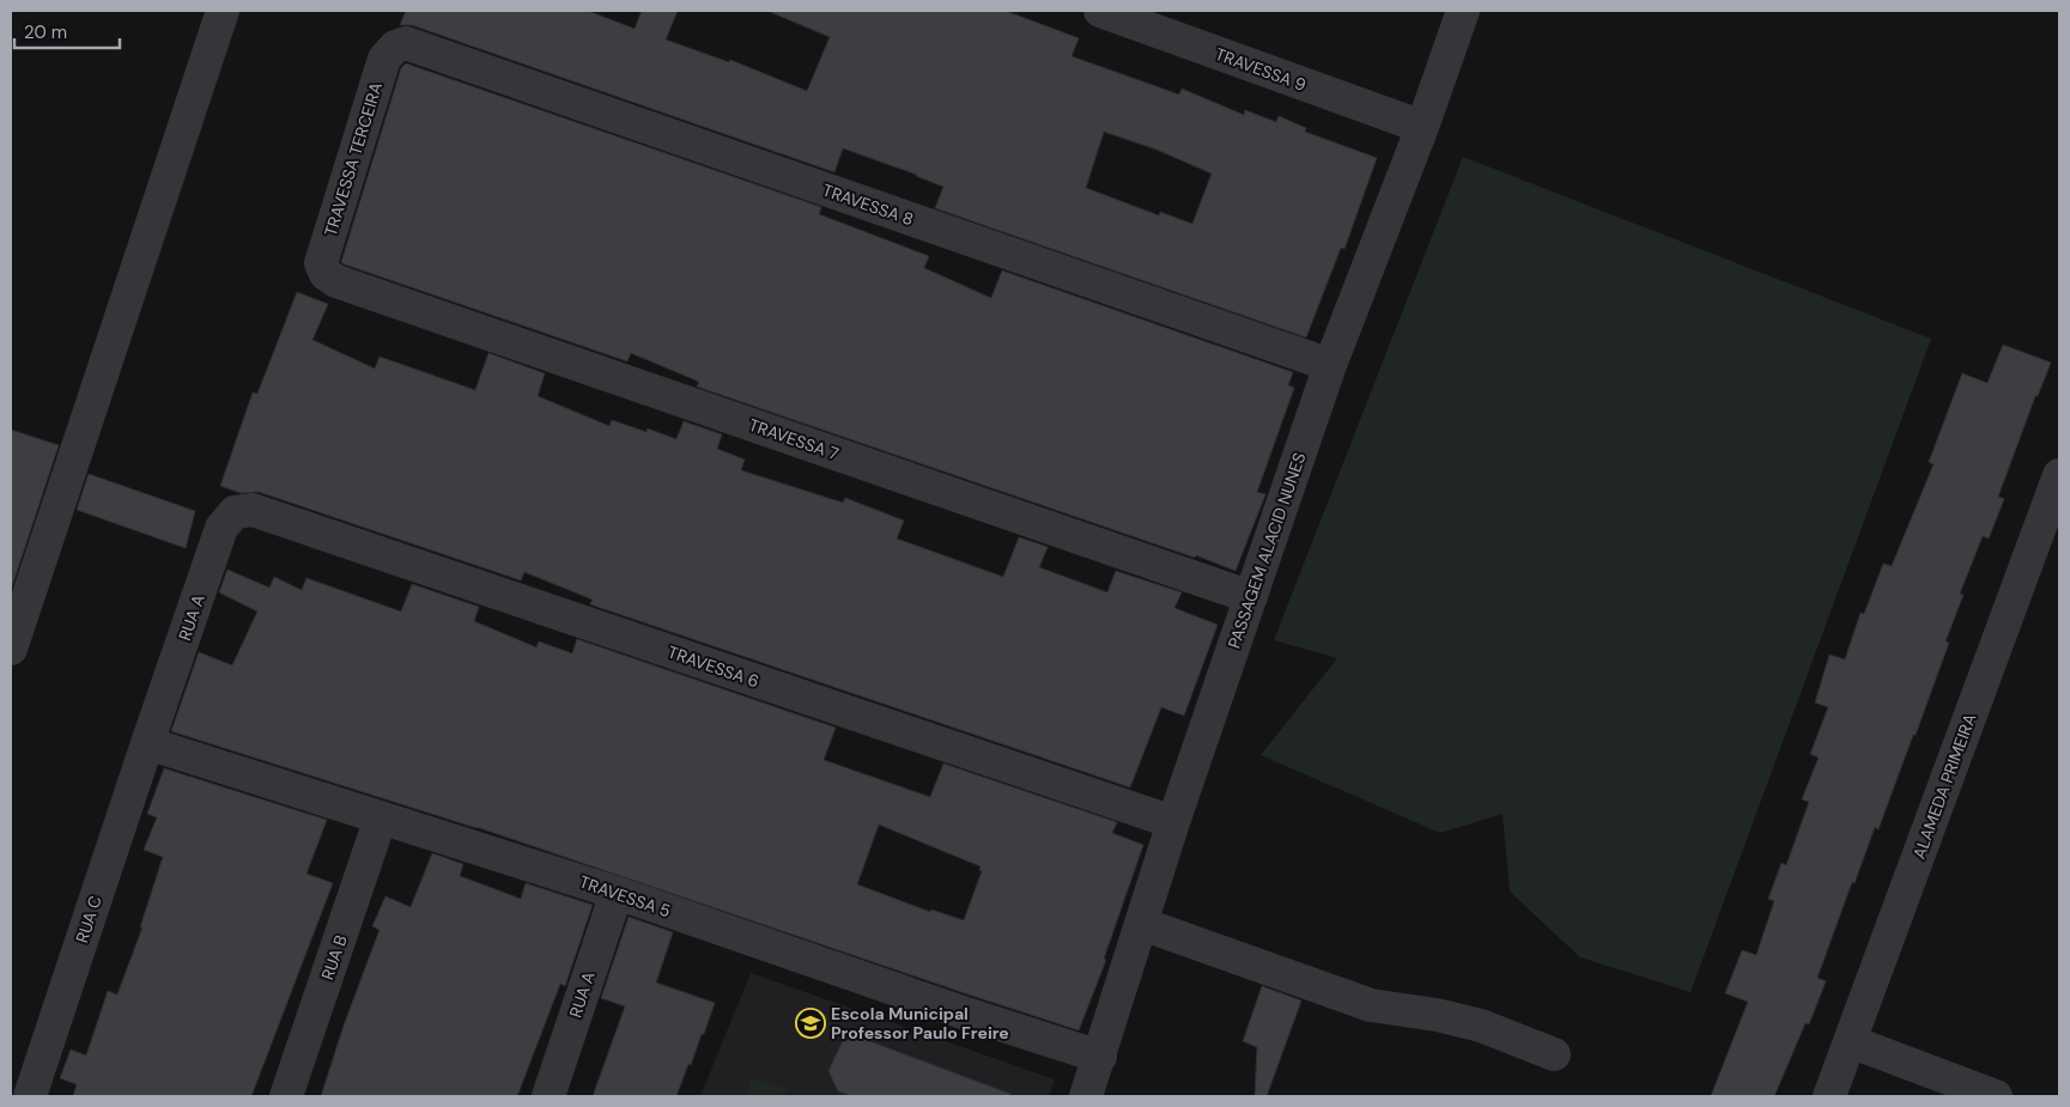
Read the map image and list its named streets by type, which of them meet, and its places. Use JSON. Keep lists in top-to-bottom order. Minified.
{"streets":{"street":["TRAVESSA 9","TRAVESSA TERCEIRA","TRAVESSA 8","TRAVESSA 7","PASSAGEM ALACID NUNES","RUA A","TRAVESSA 6","ALAMEDA PRIMEIRA","TRAVESSA 5","RUA C","RUA B"]},"crossings":[["TRAVESSA 9","PASSAGEM ALACID NUNES"],["TRAVESSA TERCEIRA","TRAVESSA 8"],["TRAVESSA TERCEIRA","TRAVESSA 7"],["TRAVESSA 8","PASSAGEM ALACID NUNES"],["TRAVESSA 7","PASSAGEM ALACID NUNES"],["PASSAGEM ALACID NUNES","TRAVESSA 6"],["PASSAGEM ALACID NUNES","TRAVESSA 5"],["RUA A","TRAVESSA 6"],["RUA A","TRAVESSA 5"],["RUA A","RUA C"],["TRAVESSA 5","RUA C"],["TRAVESSA 5","RUA B"]],"places":{"school or university":["Escola Municipal Professor Paulo Freire"]},"scale_bar":"20 m"}
